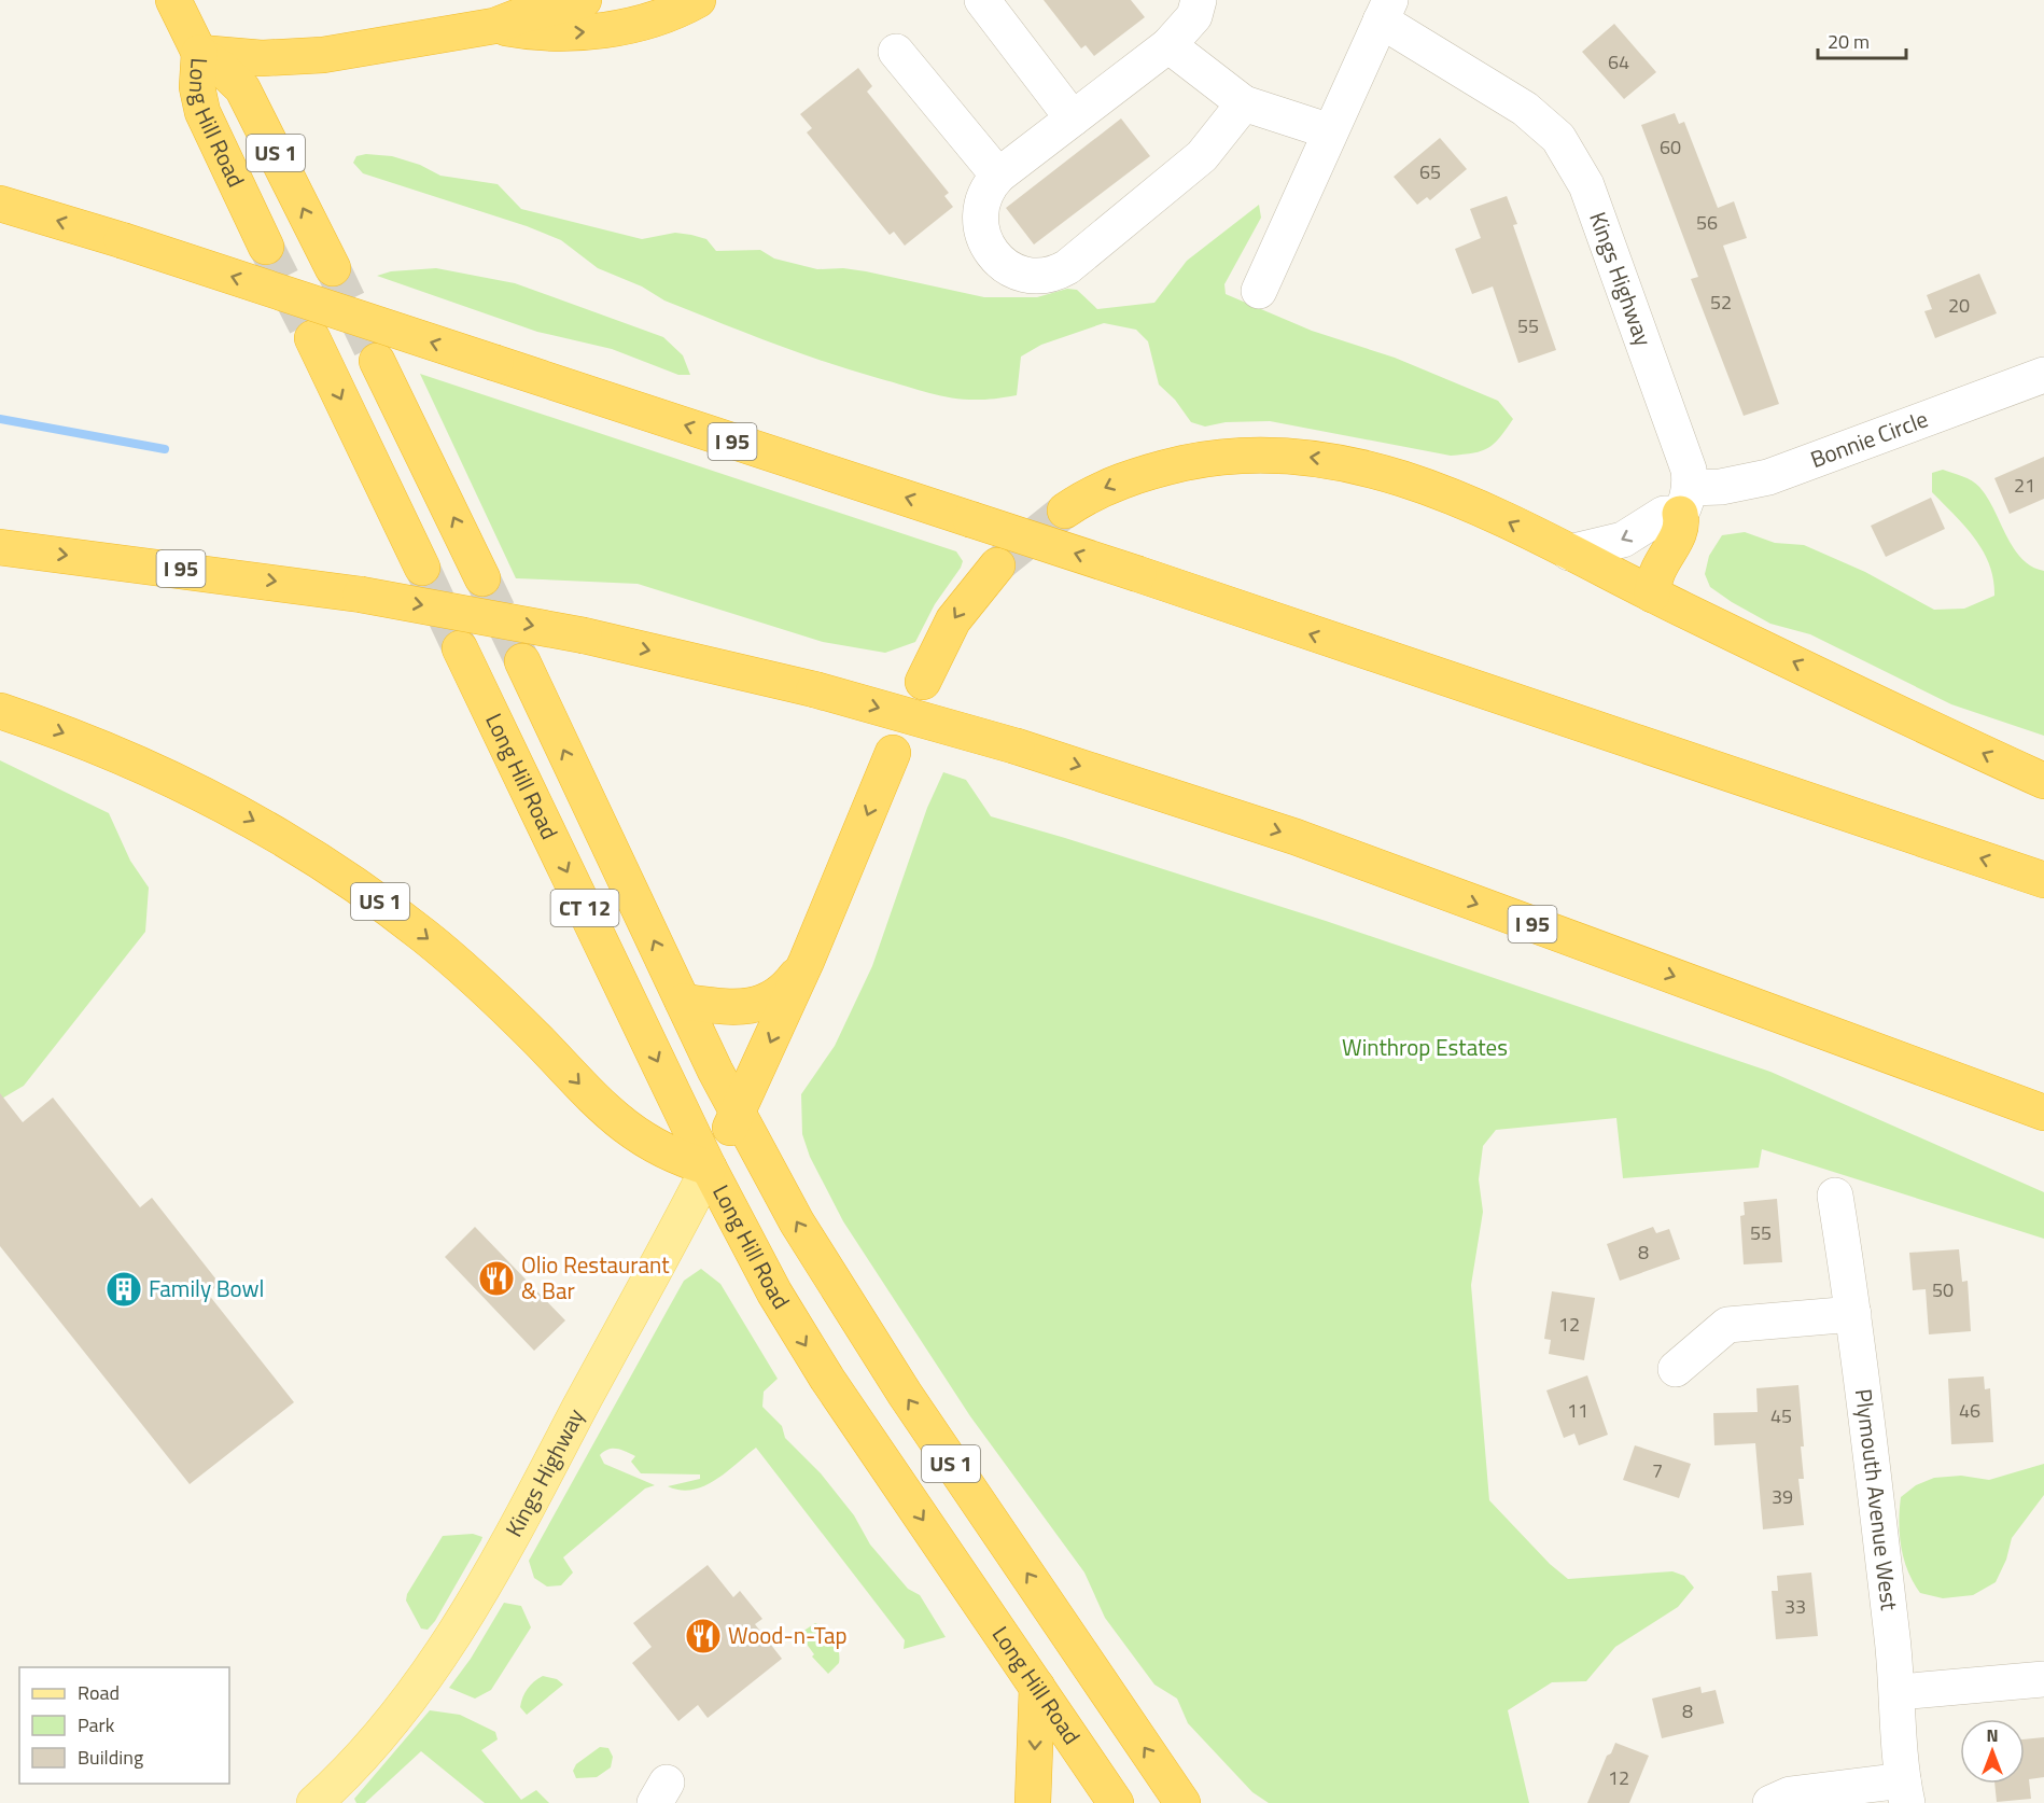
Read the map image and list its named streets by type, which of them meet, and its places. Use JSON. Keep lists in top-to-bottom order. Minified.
{"streets":{"highway":["Long Hill Road","US 1","Kings Highway","I 95","CT 12"],"street":["Bonnie Circle","Plymouth Avenue West"]},"crossings":[["Long Hill Road","US 1"],["Long Hill Road","Kings Highway"],["US 1","Kings Highway"],["Kings Highway","Bonnie Circle"]],"parks":["Winthrop Estates"],"places":{"restaurant":["Olio Restaurant & Bar","Wood-n-Tap"],"building":["Family Bowl"]},"house_numbers":["64","60","65","56","52","20","55","21","55","8","50","12","11","46","45","7","39","33","8","12"],"legend":["Road","Park","Building"],"scale_bar":"20 m","north":"top"}
